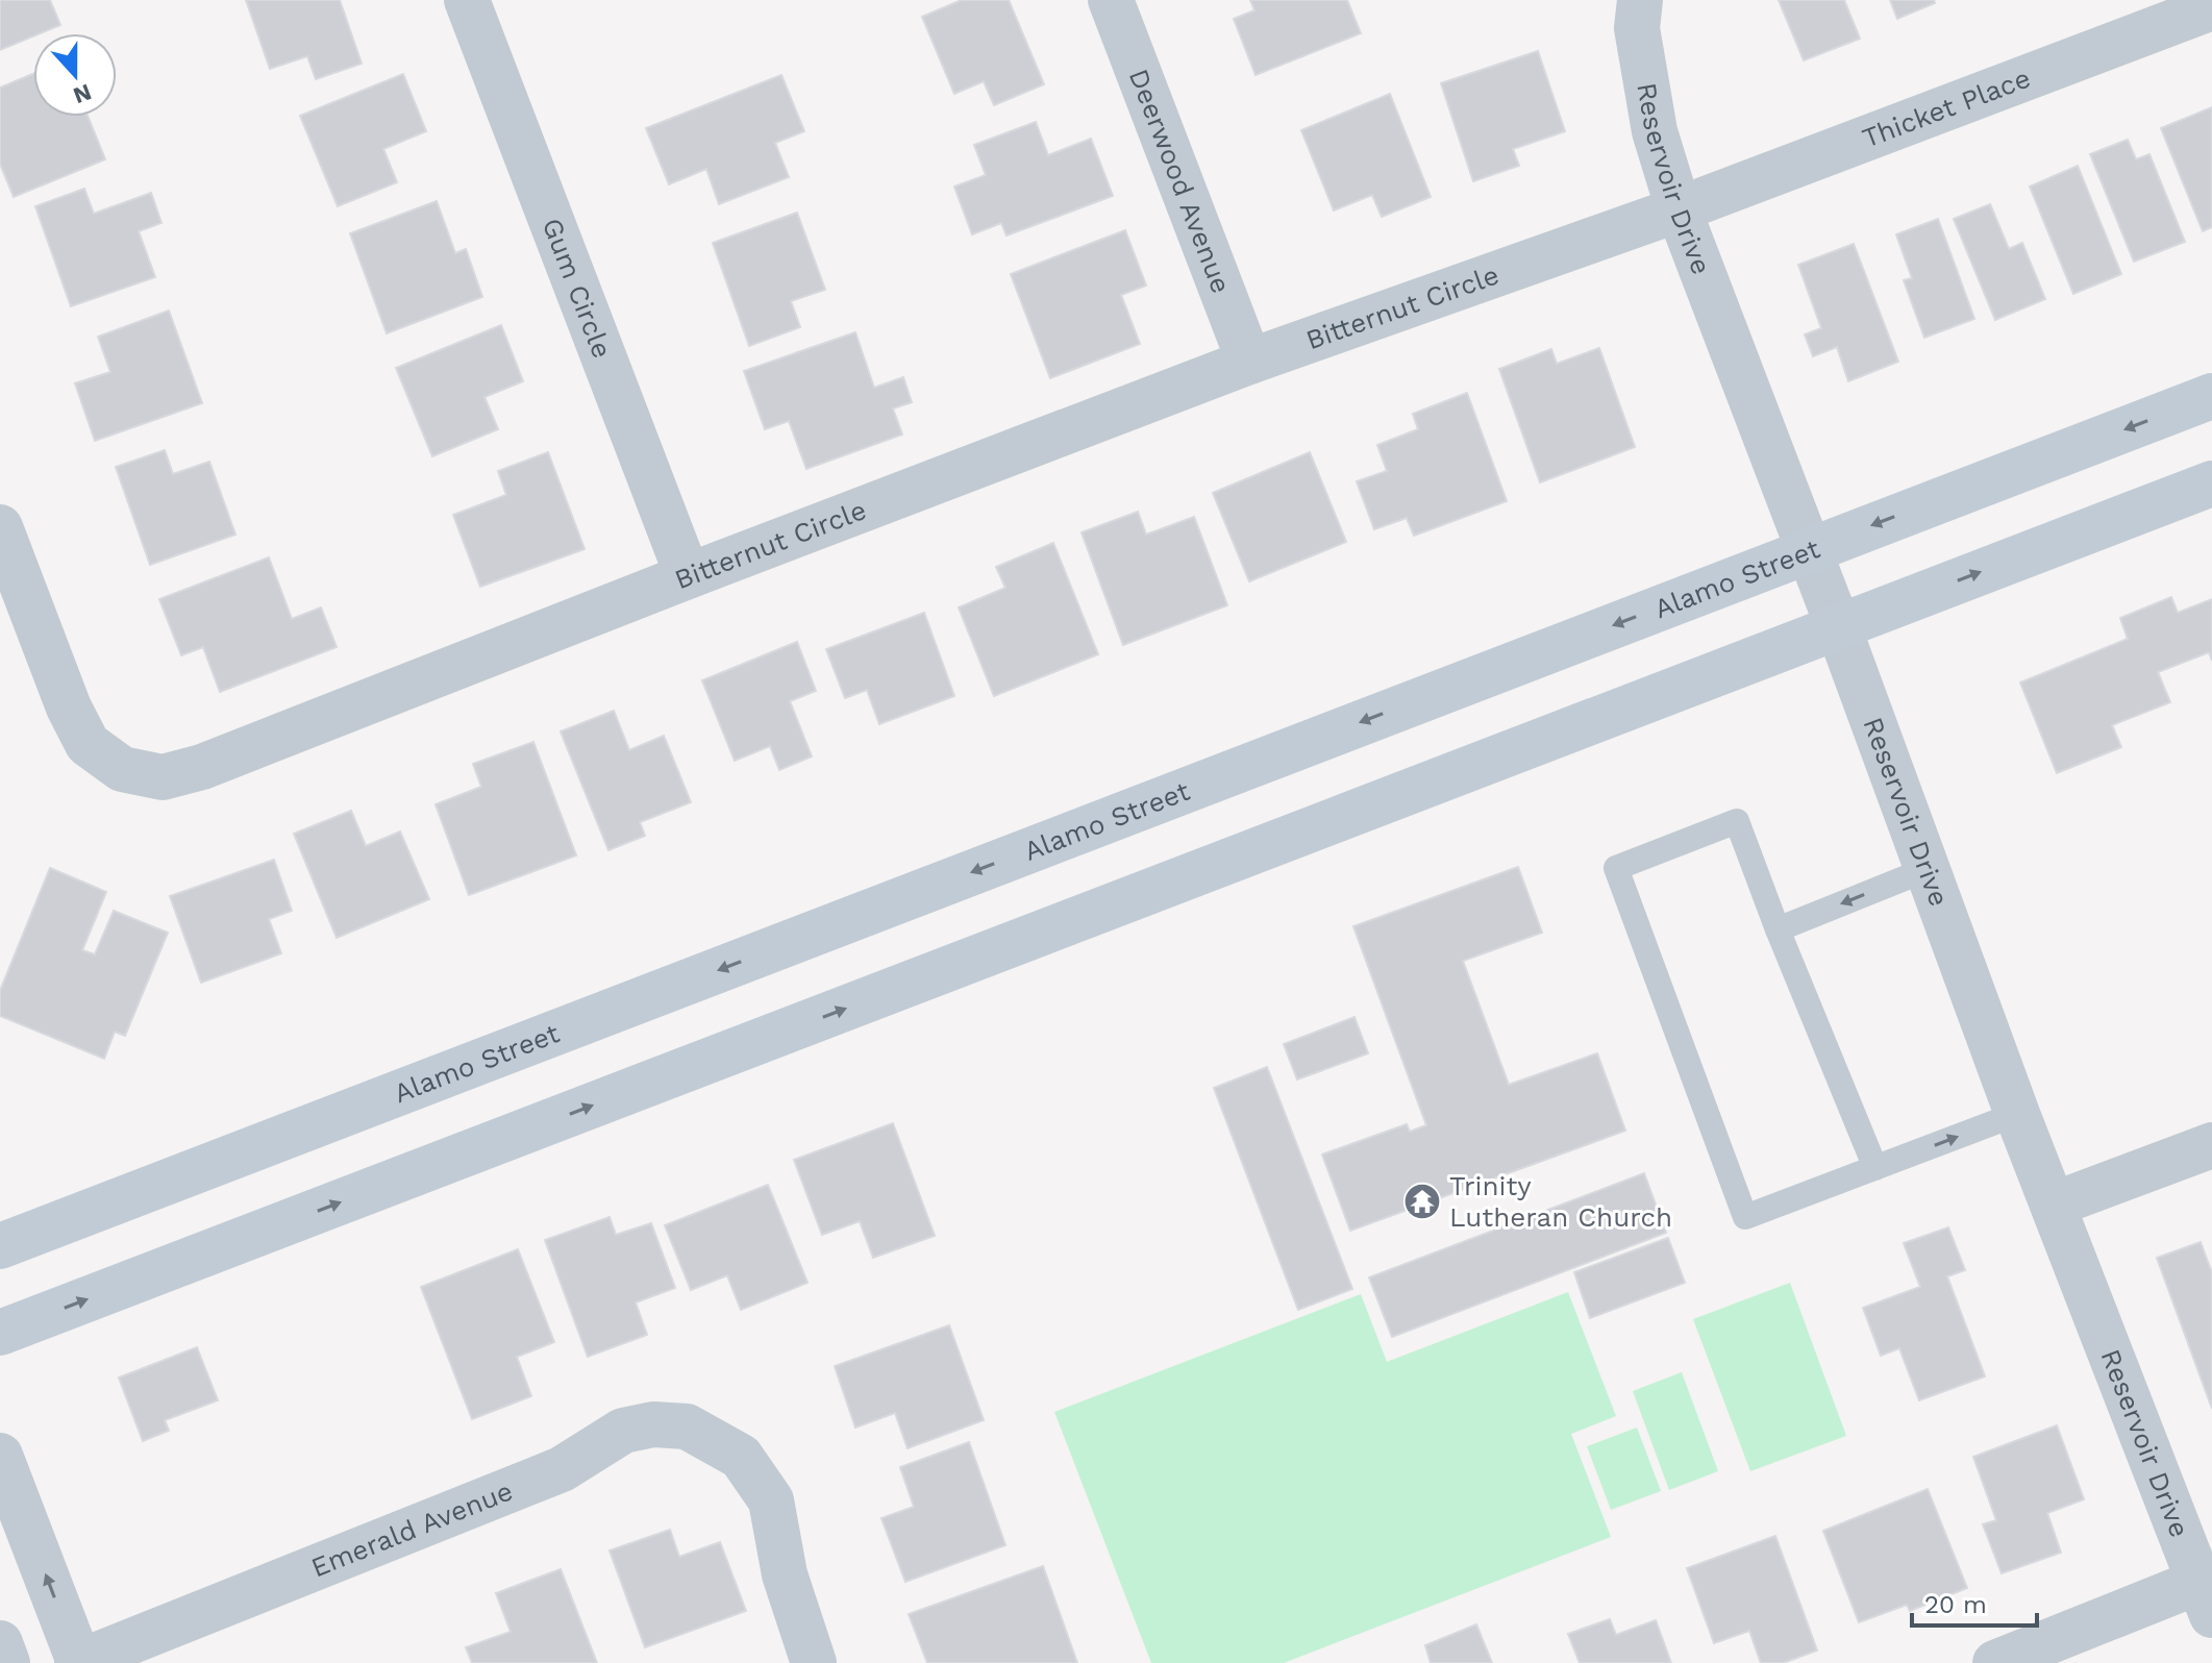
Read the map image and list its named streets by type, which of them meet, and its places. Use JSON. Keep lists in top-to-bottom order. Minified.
{"streets":{"main road":["Alamo Street"],"street":["Thicket Place","Reservoir Drive","Deerwood Avenue","Gum Circle","Bitternut Circle","Emerald Avenue"]},"crossings":[["Thicket Place","Reservoir Drive"],["Thicket Place","Bitternut Circle"],["Reservoir Drive","Bitternut Circle"],["Reservoir Drive","Alamo Street"],["Deerwood Avenue","Bitternut Circle"],["Gum Circle","Bitternut Circle"]],"places":{"temple":["Trinity Lutheran Church"]},"scale_bar":"20 m","north":"bottom"}
